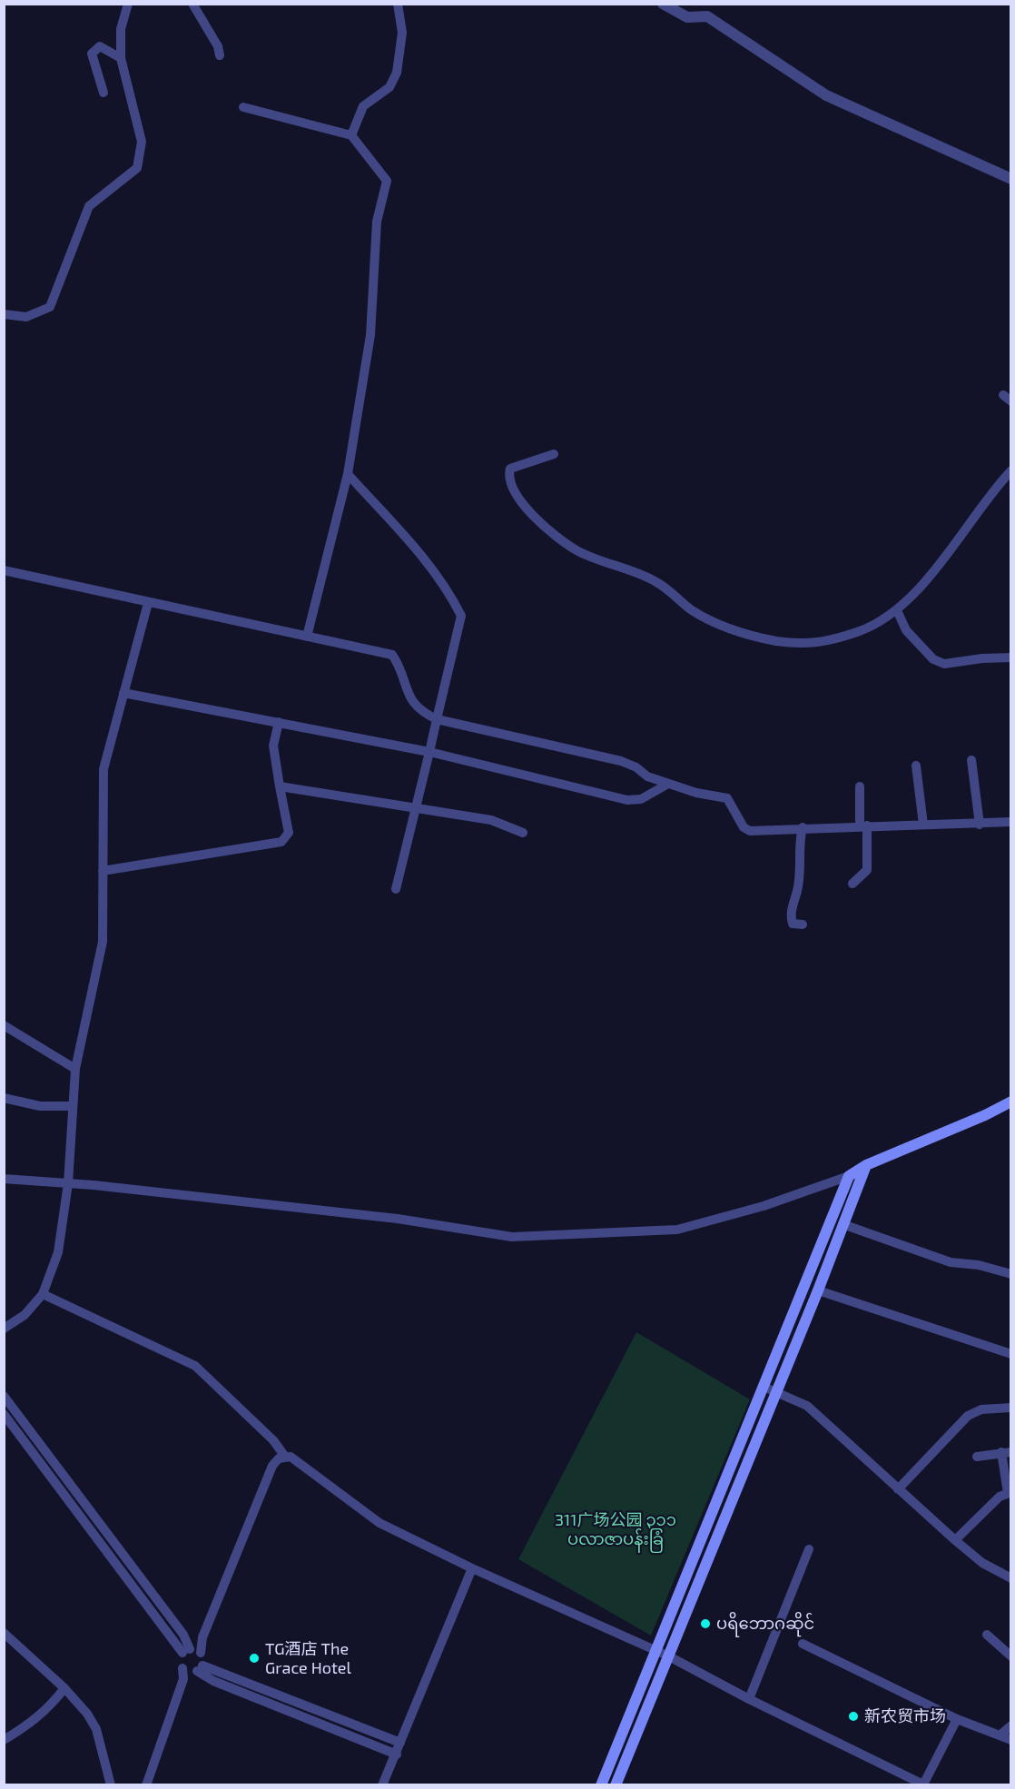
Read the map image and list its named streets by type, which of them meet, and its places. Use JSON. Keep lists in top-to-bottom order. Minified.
{"parks":["311广场公园 ၃၁၁ ပလာဇာပန်းခြံ"],"places":["ပရိဘောဂဆိုင်","TG酒店 The Grace Hotel","新农贸市场"]}
